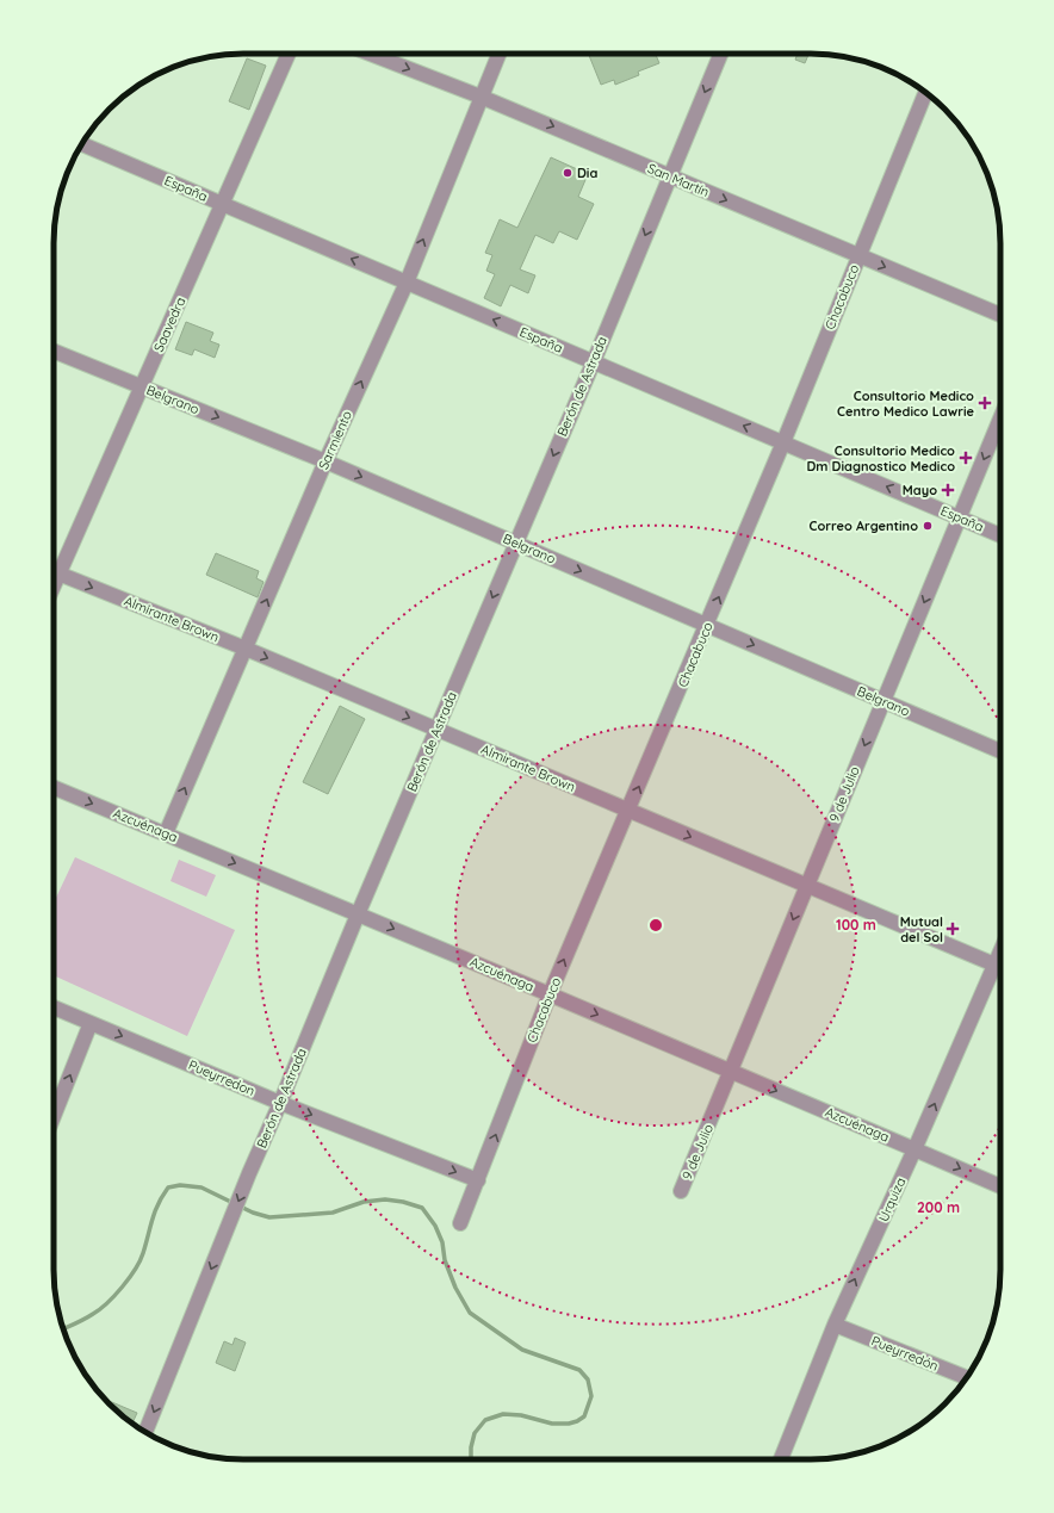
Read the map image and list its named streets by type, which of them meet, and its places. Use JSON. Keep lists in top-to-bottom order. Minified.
{"streets":{"street":["San Martín","España","Chacabuco","Saavedra","Berón de Astrada","Belgrano","Sarmiento","Almirante Brown","9 de Julio","Azcuénaga","Pueyrredon","Urquiza","Pueyrredón"]},"crossings":[["San Martín","Chacabuco"],["San Martín","Berón de Astrada"],["San Martín","Sarmiento"],["España","Chacabuco"],["España","Saavedra"],["España","Berón de Astrada"],["España","Sarmiento"],["España","9 de Julio"],["Chacabuco","Belgrano"],["Chacabuco","Almirante Brown"],["Chacabuco","Azcuénaga"],["Chacabuco","Pueyrredon"],["Saavedra","Belgrano"],["Berón de Astrada","Belgrano"],["Berón de Astrada","Almirante Brown"],["Berón de Astrada","Azcuénaga"],["Berón de Astrada","Pueyrredon"],["Belgrano","Sarmiento"],["Belgrano","9 de Julio"],["Sarmiento","Almirante Brown"],["Sarmiento","Azcuénaga"],["Almirante Brown","9 de Julio"],["Almirante Brown","Urquiza"],["9 de Julio","Azcuénaga"],["Azcuénaga","Urquiza"],["Urquiza","Pueyrredón"]],"one_way":["San Martín","España","Chacabuco","Berón de Astrada","Belgrano","Sarmiento","Almirante Brown","9 de Julio","Azcuénaga","Pueyrredon","Urquiza"],"places":{"other":["Dia","Correo Argentino"],"health":["Consultorio Medico Centro Medico Lawrie","Consultorio Medico Dm Diagnostico Medico","Mayo","Mutual del Sol"]},"rings":["100 m","200 m"]}
